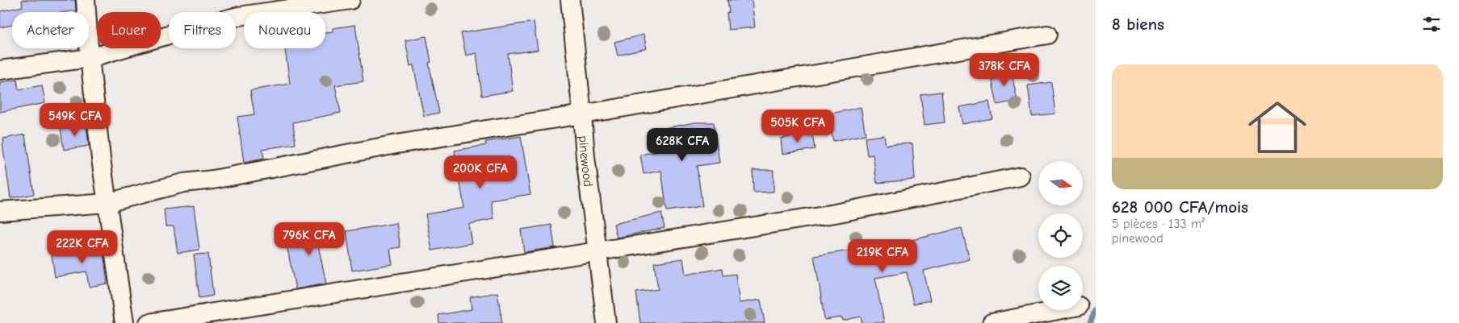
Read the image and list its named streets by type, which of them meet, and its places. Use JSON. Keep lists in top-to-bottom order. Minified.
{"streets":{"street":["pinewood"]},"north":"right","page":{"heading":"8 biens","chip":["Acheter","Louer","Filtres","Nouveau"],"list":[{"name":"628 000 CFA/mois","note":"5 pièces · 133 m² · pinewood"}],"price":["378K CFA","549K CFA","505K CFA","628K CFA","200K CFA","796K CFA","222K CFA","219K CFA"]}}
